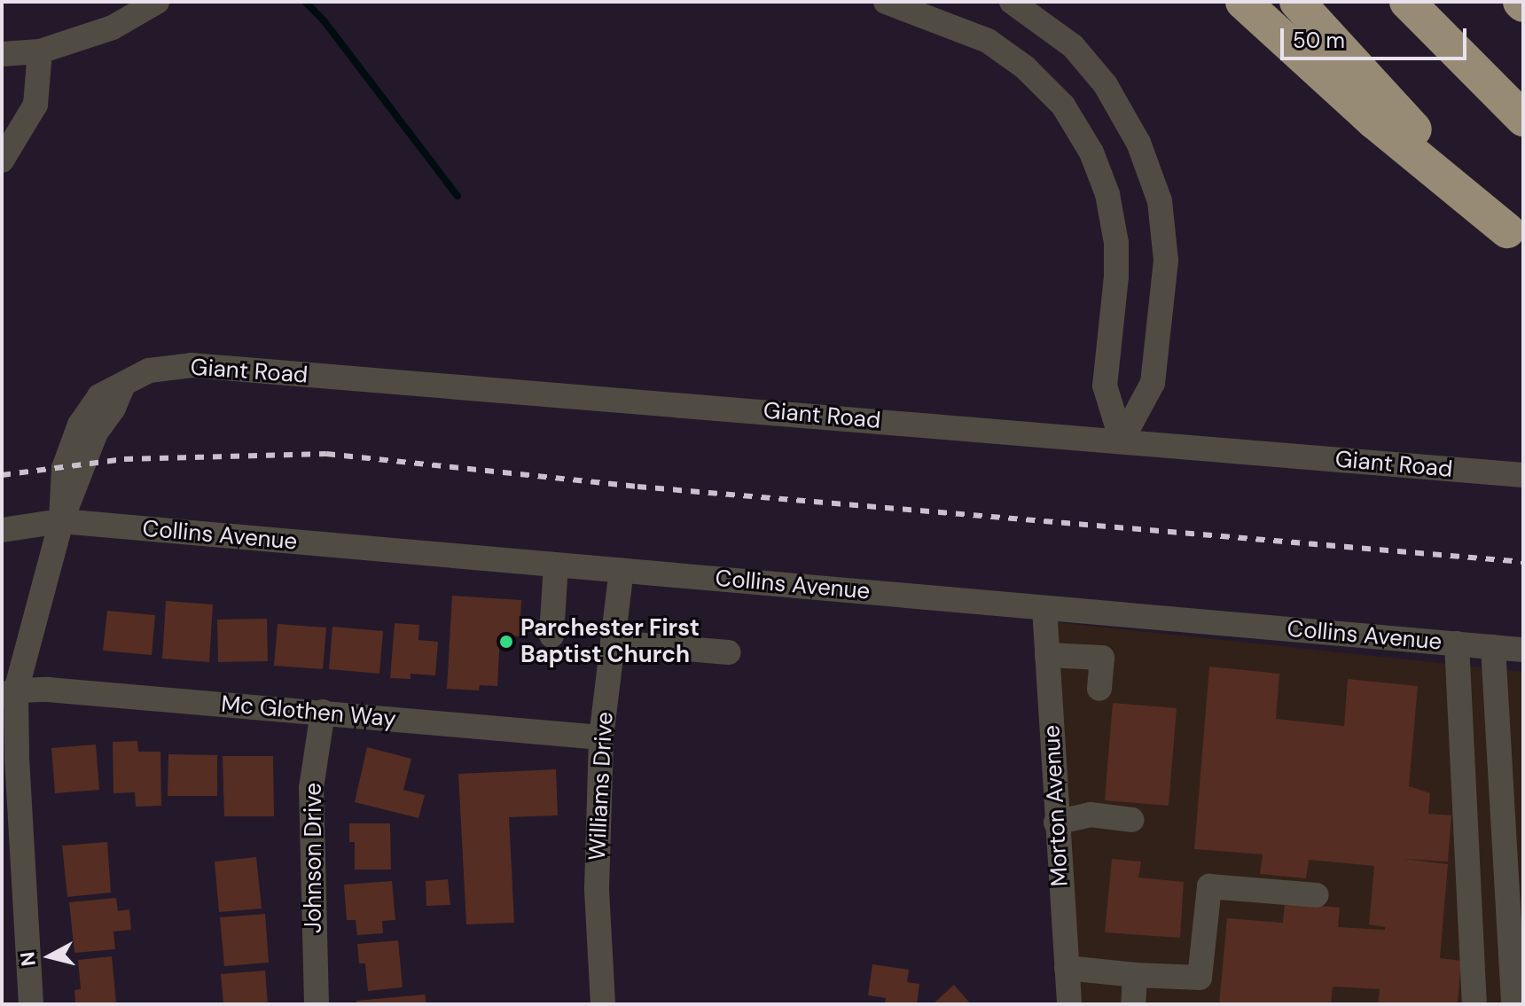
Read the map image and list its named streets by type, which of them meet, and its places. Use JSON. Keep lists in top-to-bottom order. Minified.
{"streets":{"street":["Giant Road","Collins Avenue","Mc Glothen Way","Williams Drive","Morton Avenue","Johnson Drive"]},"crossings":[["Giant Road","Collins Avenue"],["Giant Road","Mc Glothen Way"],["Collins Avenue","Williams Drive"],["Collins Avenue","Morton Avenue"],["Mc Glothen Way","Williams Drive"],["Mc Glothen Way","Johnson Drive"]],"places":["Parchester First Baptist Church"],"scale_bar":"50 m","north":"left"}
